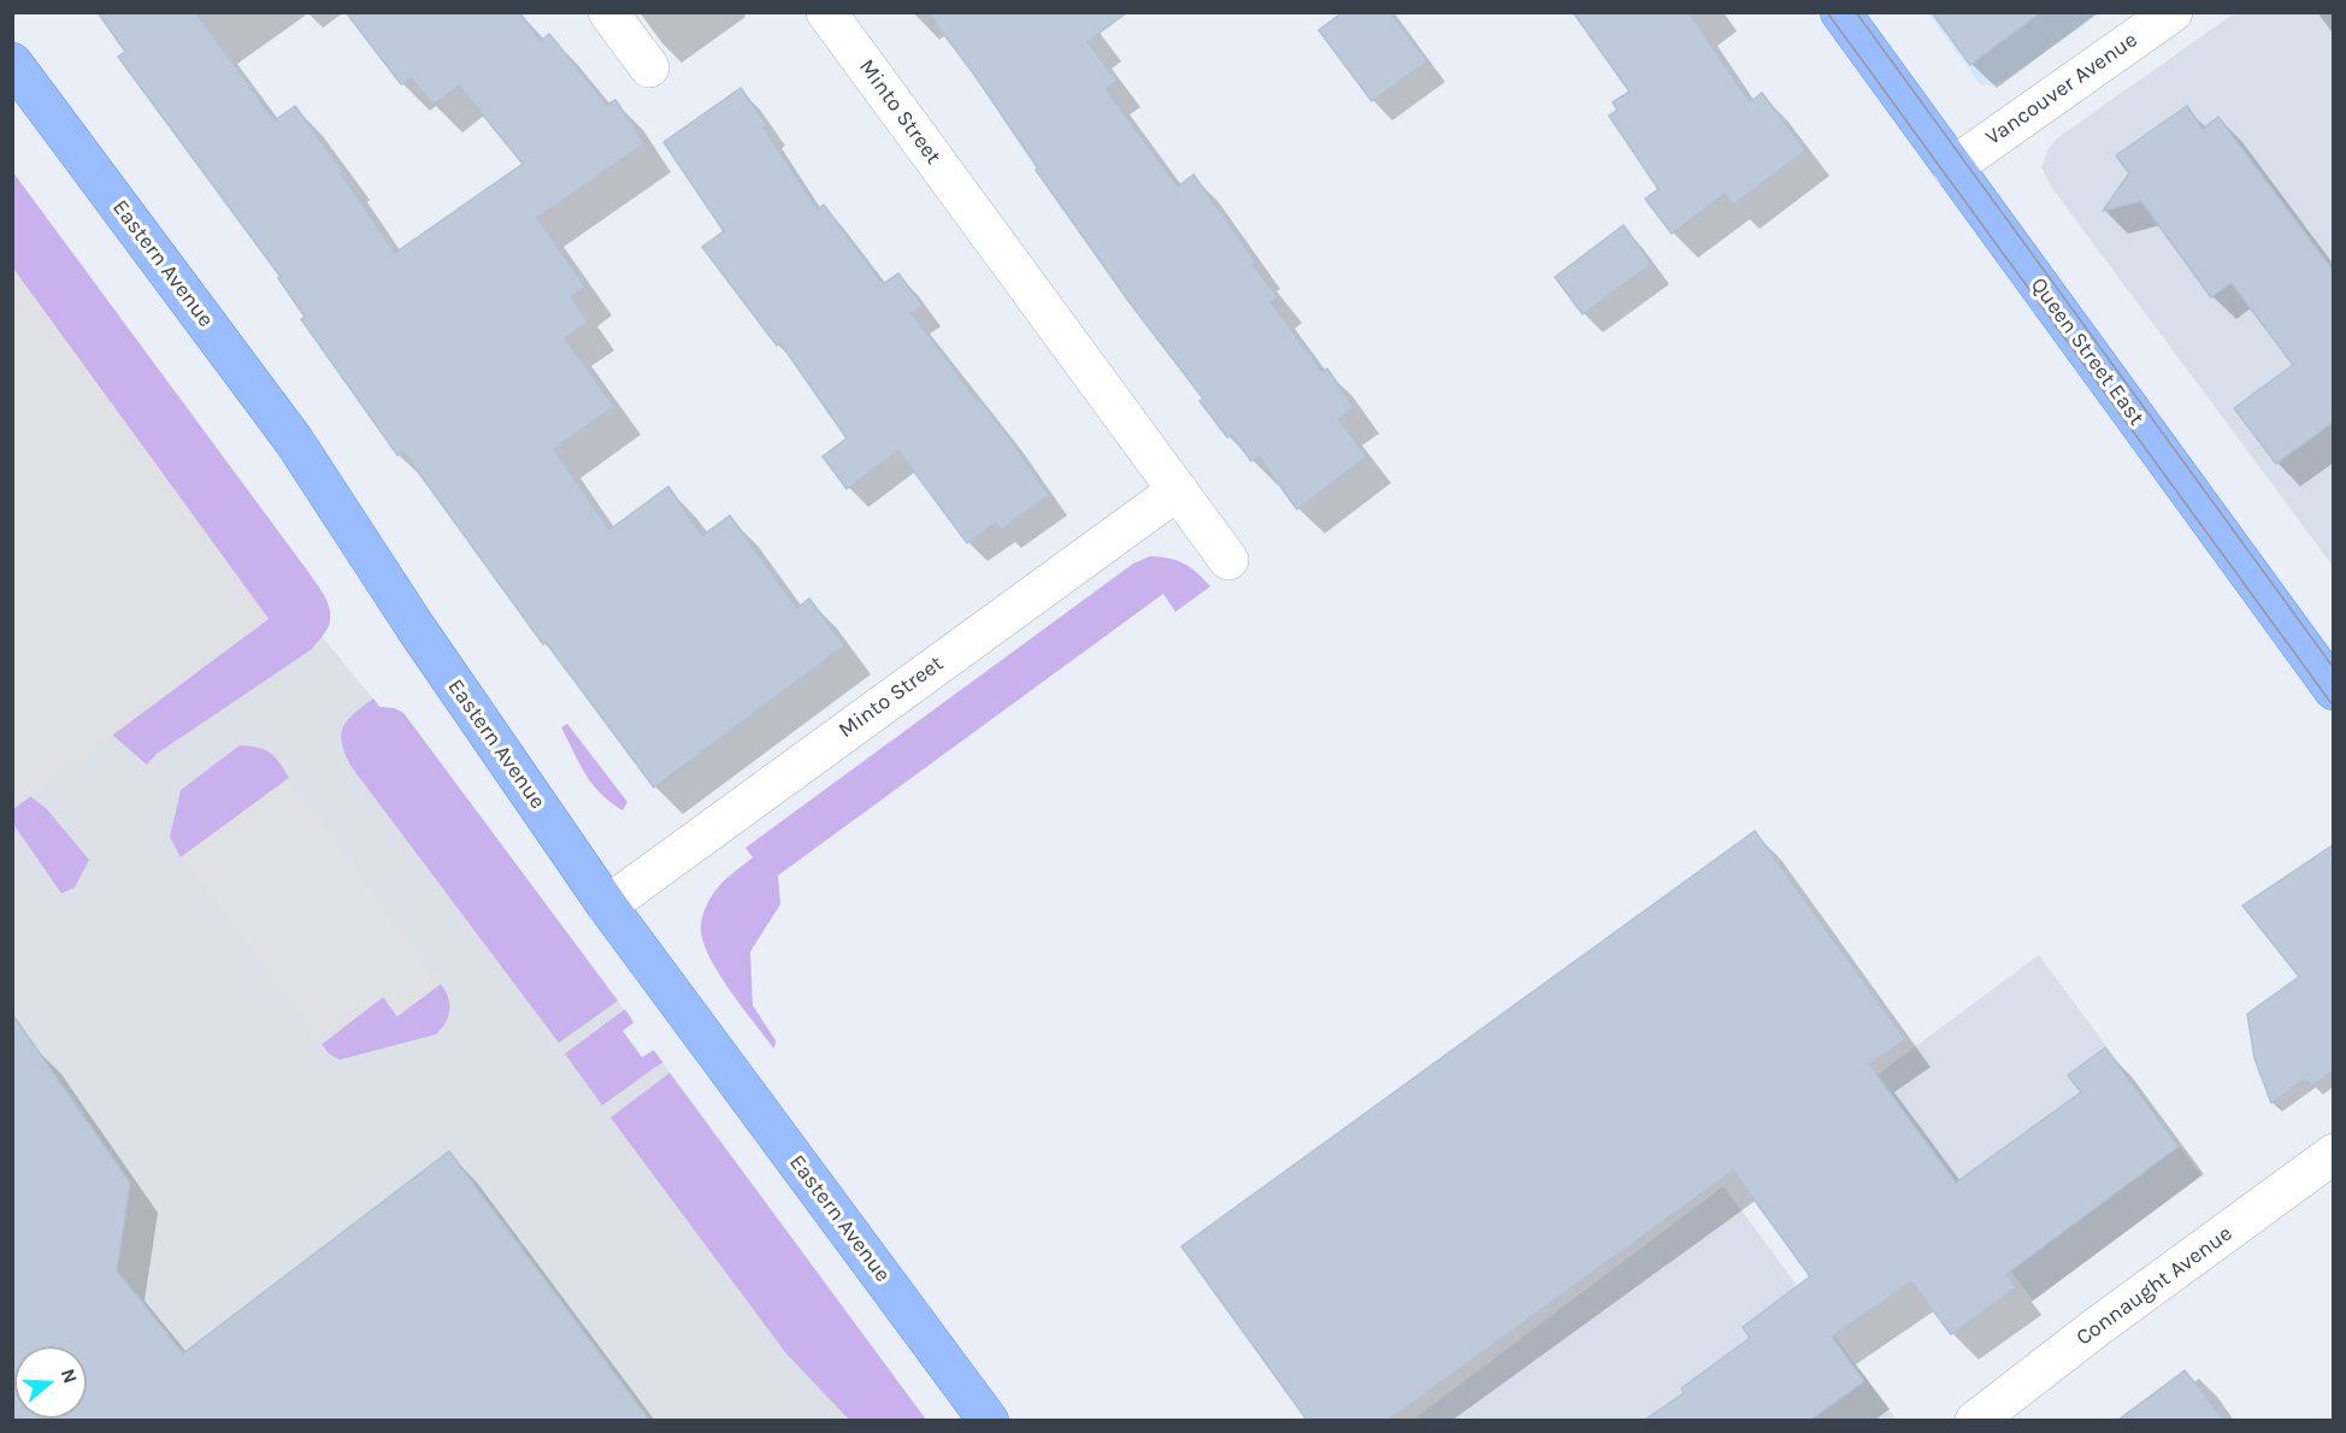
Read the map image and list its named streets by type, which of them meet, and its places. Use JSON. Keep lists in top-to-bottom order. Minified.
{"streets":{"main road":["Eastern Avenue","Queen Street East"],"street":["Vancouver Avenue","Minto Street","Connaught Avenue"]},"crossings":[["Vancouver Avenue","Queen Street East"],["Minto Street","Eastern Avenue"]],"north":"right"}
